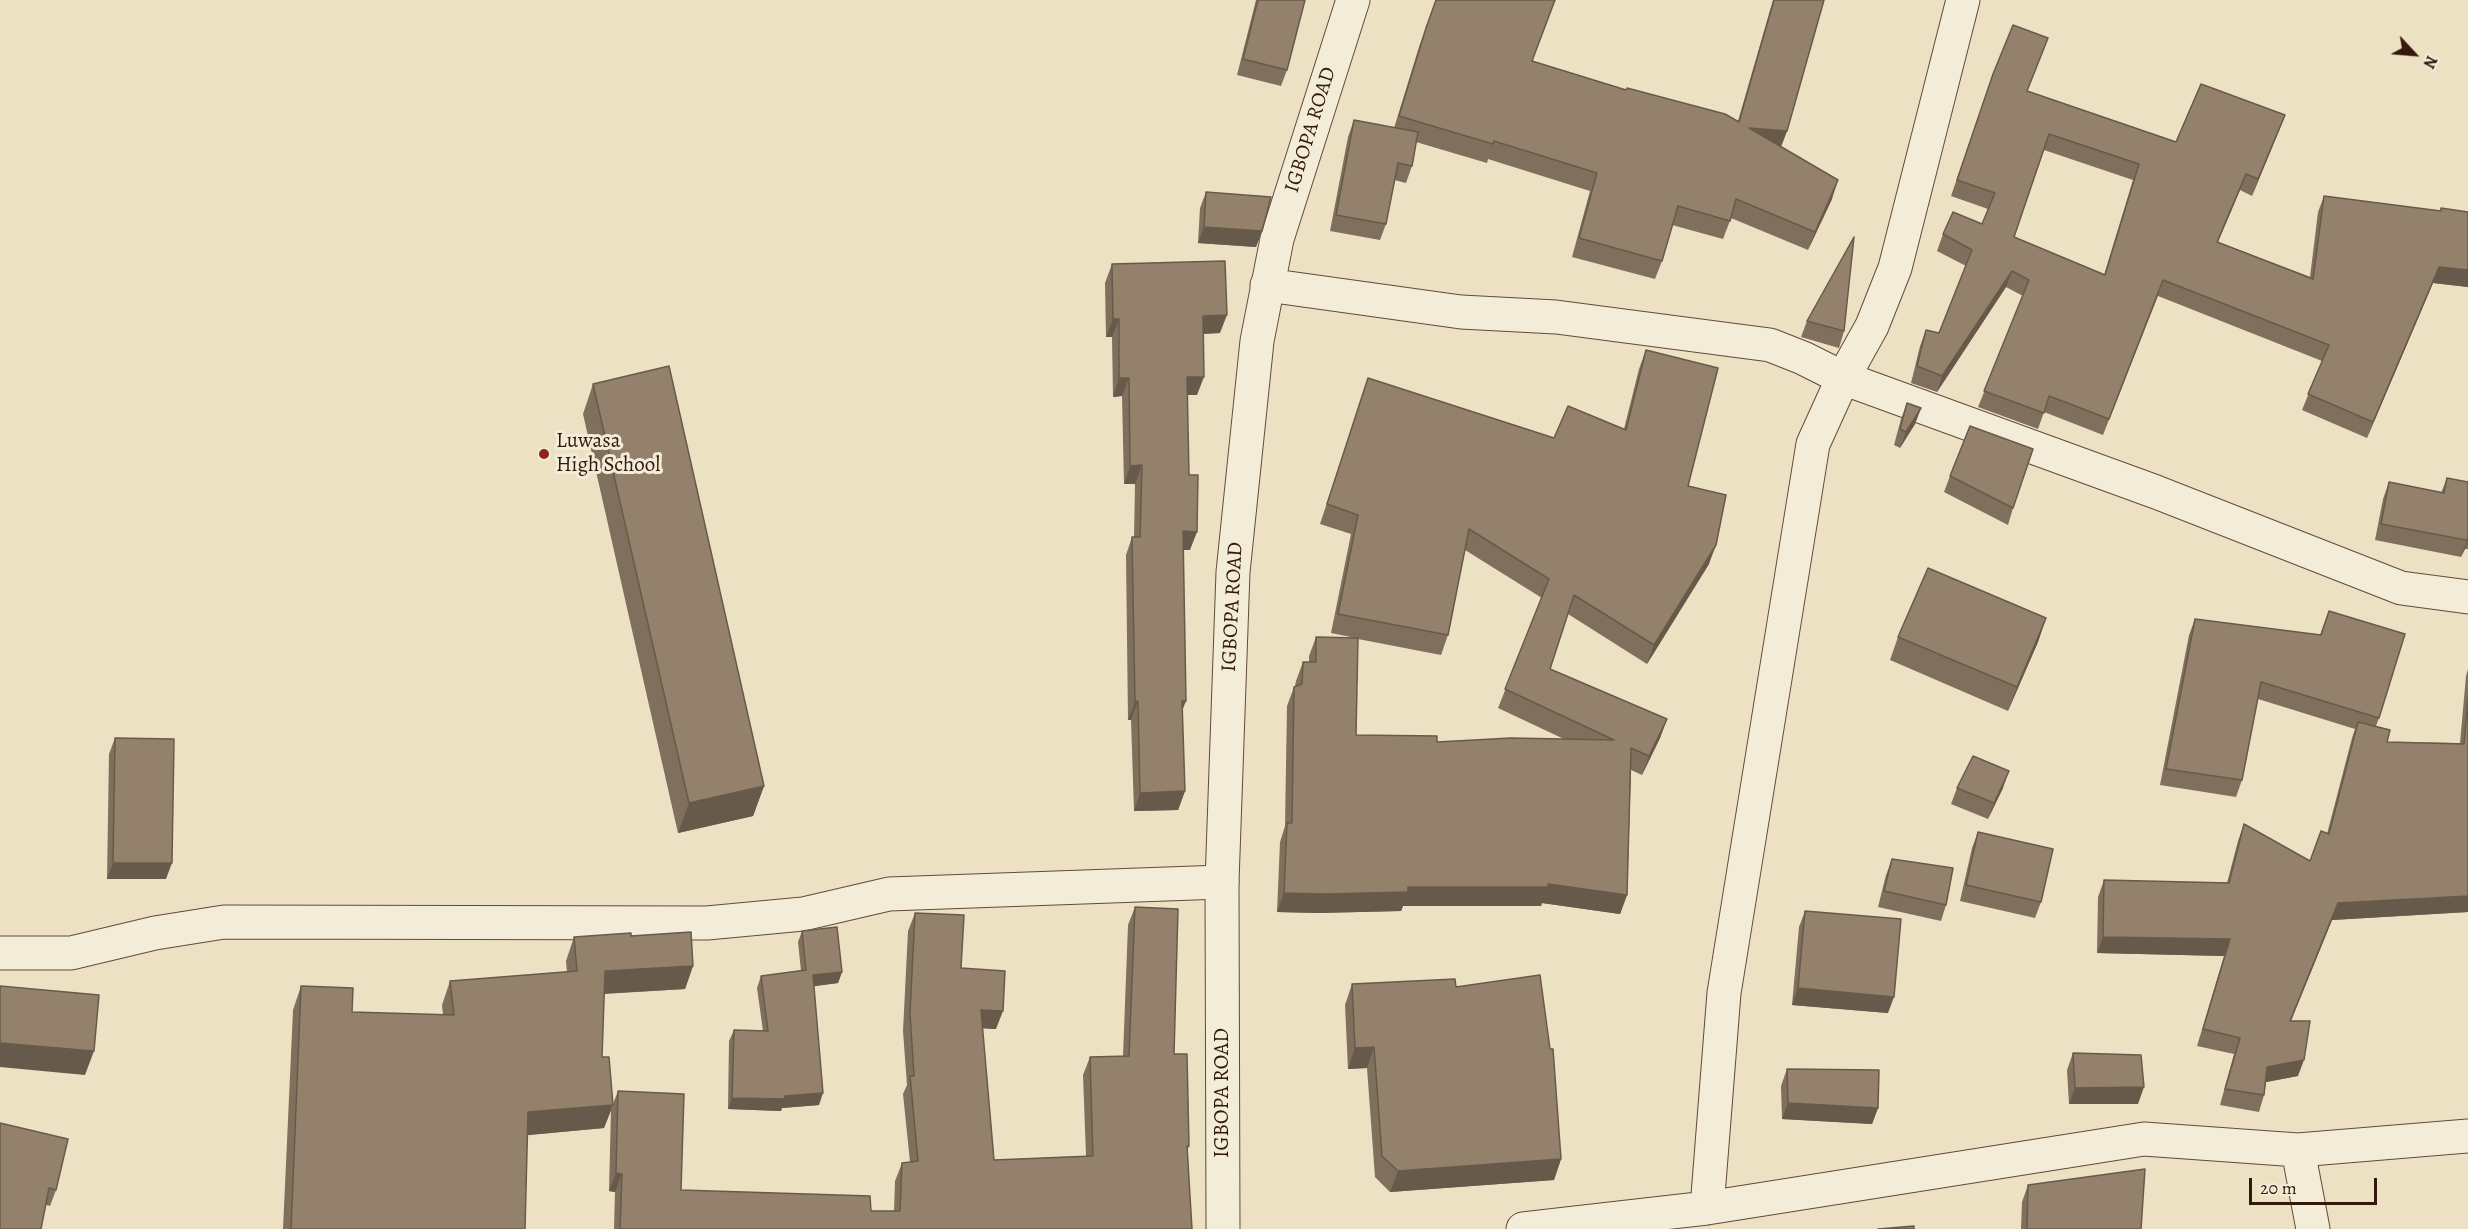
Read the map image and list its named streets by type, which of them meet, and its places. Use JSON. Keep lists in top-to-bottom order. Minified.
{"streets":{"street":["IGBOPA ROAD"]},"places":["Luwasa High School"],"scale_bar":"20 m","north":"bottom right"}
